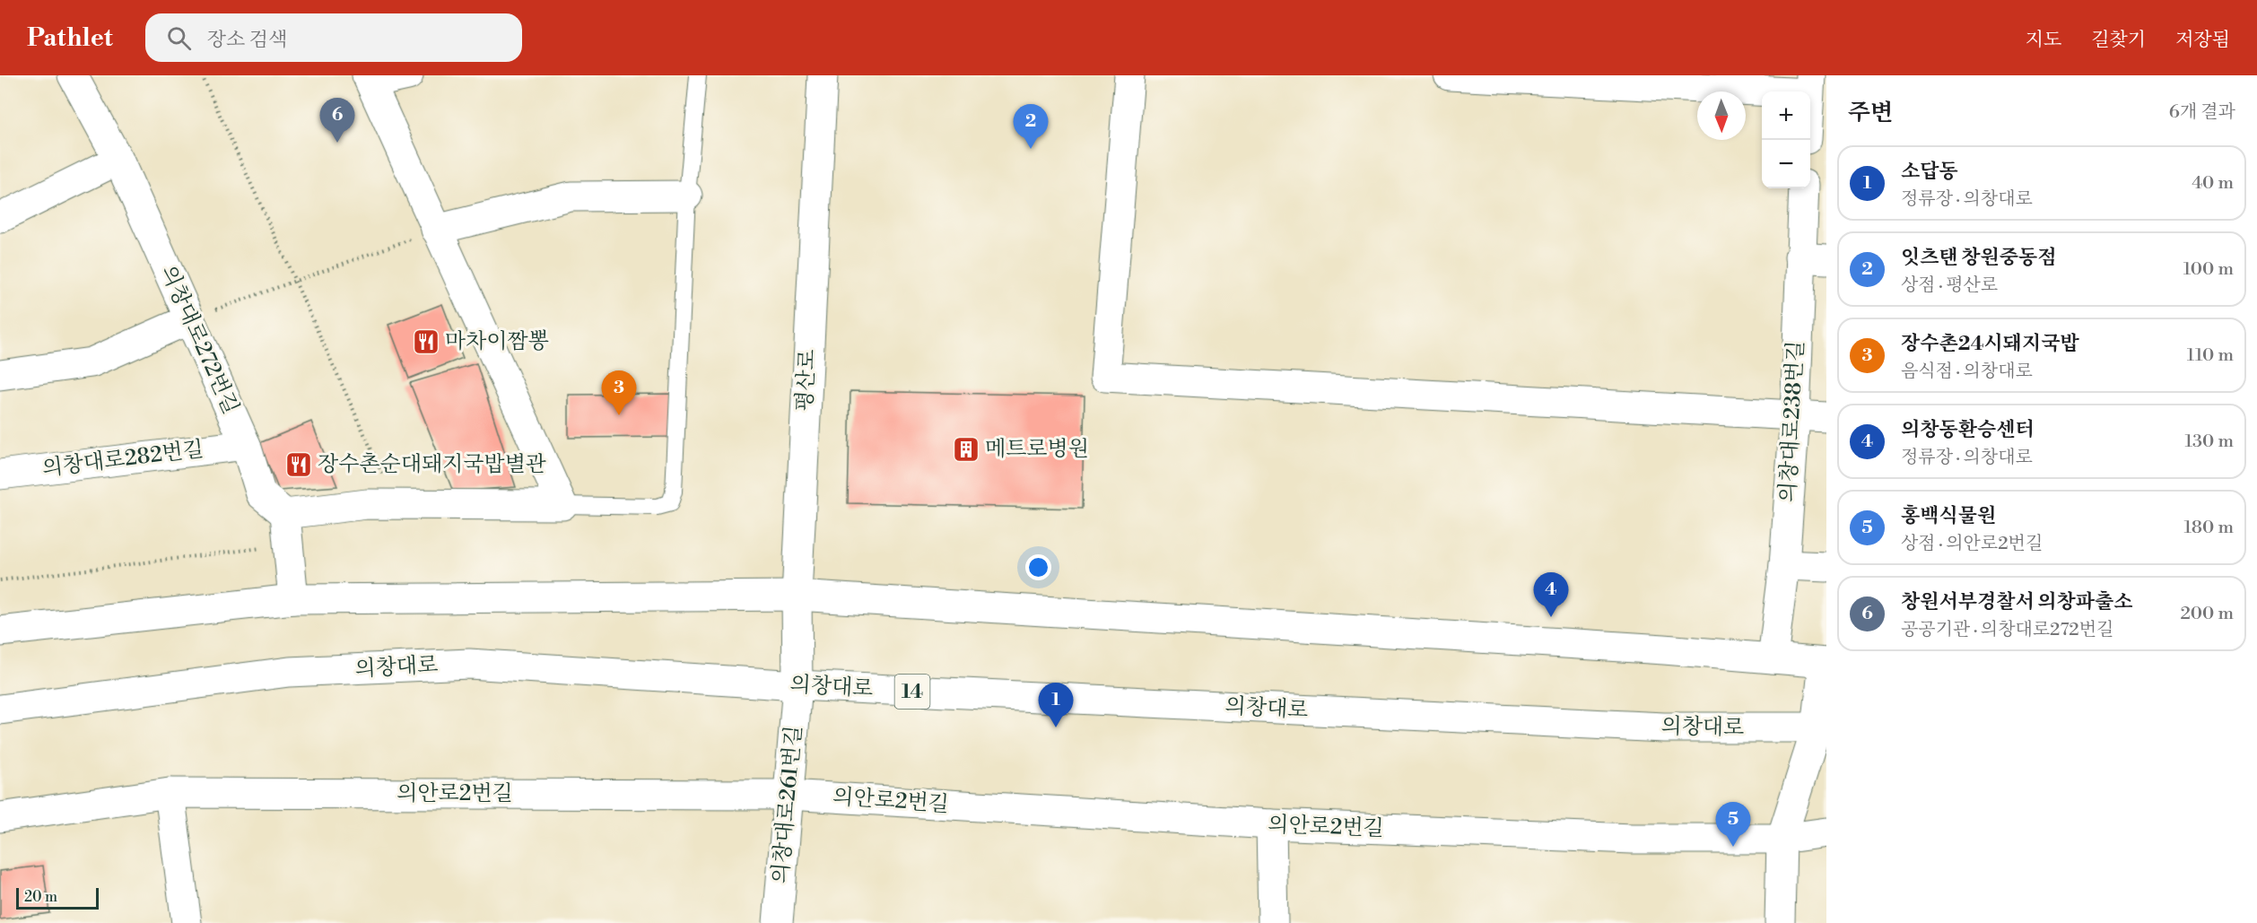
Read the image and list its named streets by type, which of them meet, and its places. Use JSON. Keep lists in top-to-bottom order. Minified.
{"streets":{"street":["의창대로272번길","평산로","의창대로238번길","의창대로282번길","의창대로","14","의안로2번길","의창대로261번길"]},"crossings":[["의창대로272번길","의창대로282번길"],["평산로","의창대로"],["평산로","의창대로261번길"],["의창대로","의창대로261번길"],["의안로2번길","의창대로261번길"]],"places":{"restaurant":["마차이짬뽕","장수촌순대돼지국밥별관"],"building":["메트로병원"]},"scale_bar":"20 m","north":"bottom","page":{"header":"Pathlet","search":"장소 검색","nav":["지도","길찾기","저장됨"],"heading":["주변","6개 결과"],"map_buttons":["+","−"],"pins":["6","2","3","4","1","5"],"list":[{"mark":"1","name":"소답동","note":"정류장 · 의창대로","value":"40 m"},{"mark":"2","name":"잇츠탠 창원중동점","note":"상점 · 평산로","value":"100 m"},{"mark":"3","name":"장수촌24시돼지국밥","note":"음식점 · 의창대로","value":"110 m"},{"mark":"4","name":"의창동환승센터","note":"정류장 · 의창대로","value":"130 m"},{"mark":"5","name":"홍백식물원","note":"상점 · 의안로2번길","value":"180 m"},{"mark":"6","name":"창원서부경찰서 의창파출소","note":"공공기관 · 의창대로272번길","value":"200 m"}],"scale":"20 m"}}
